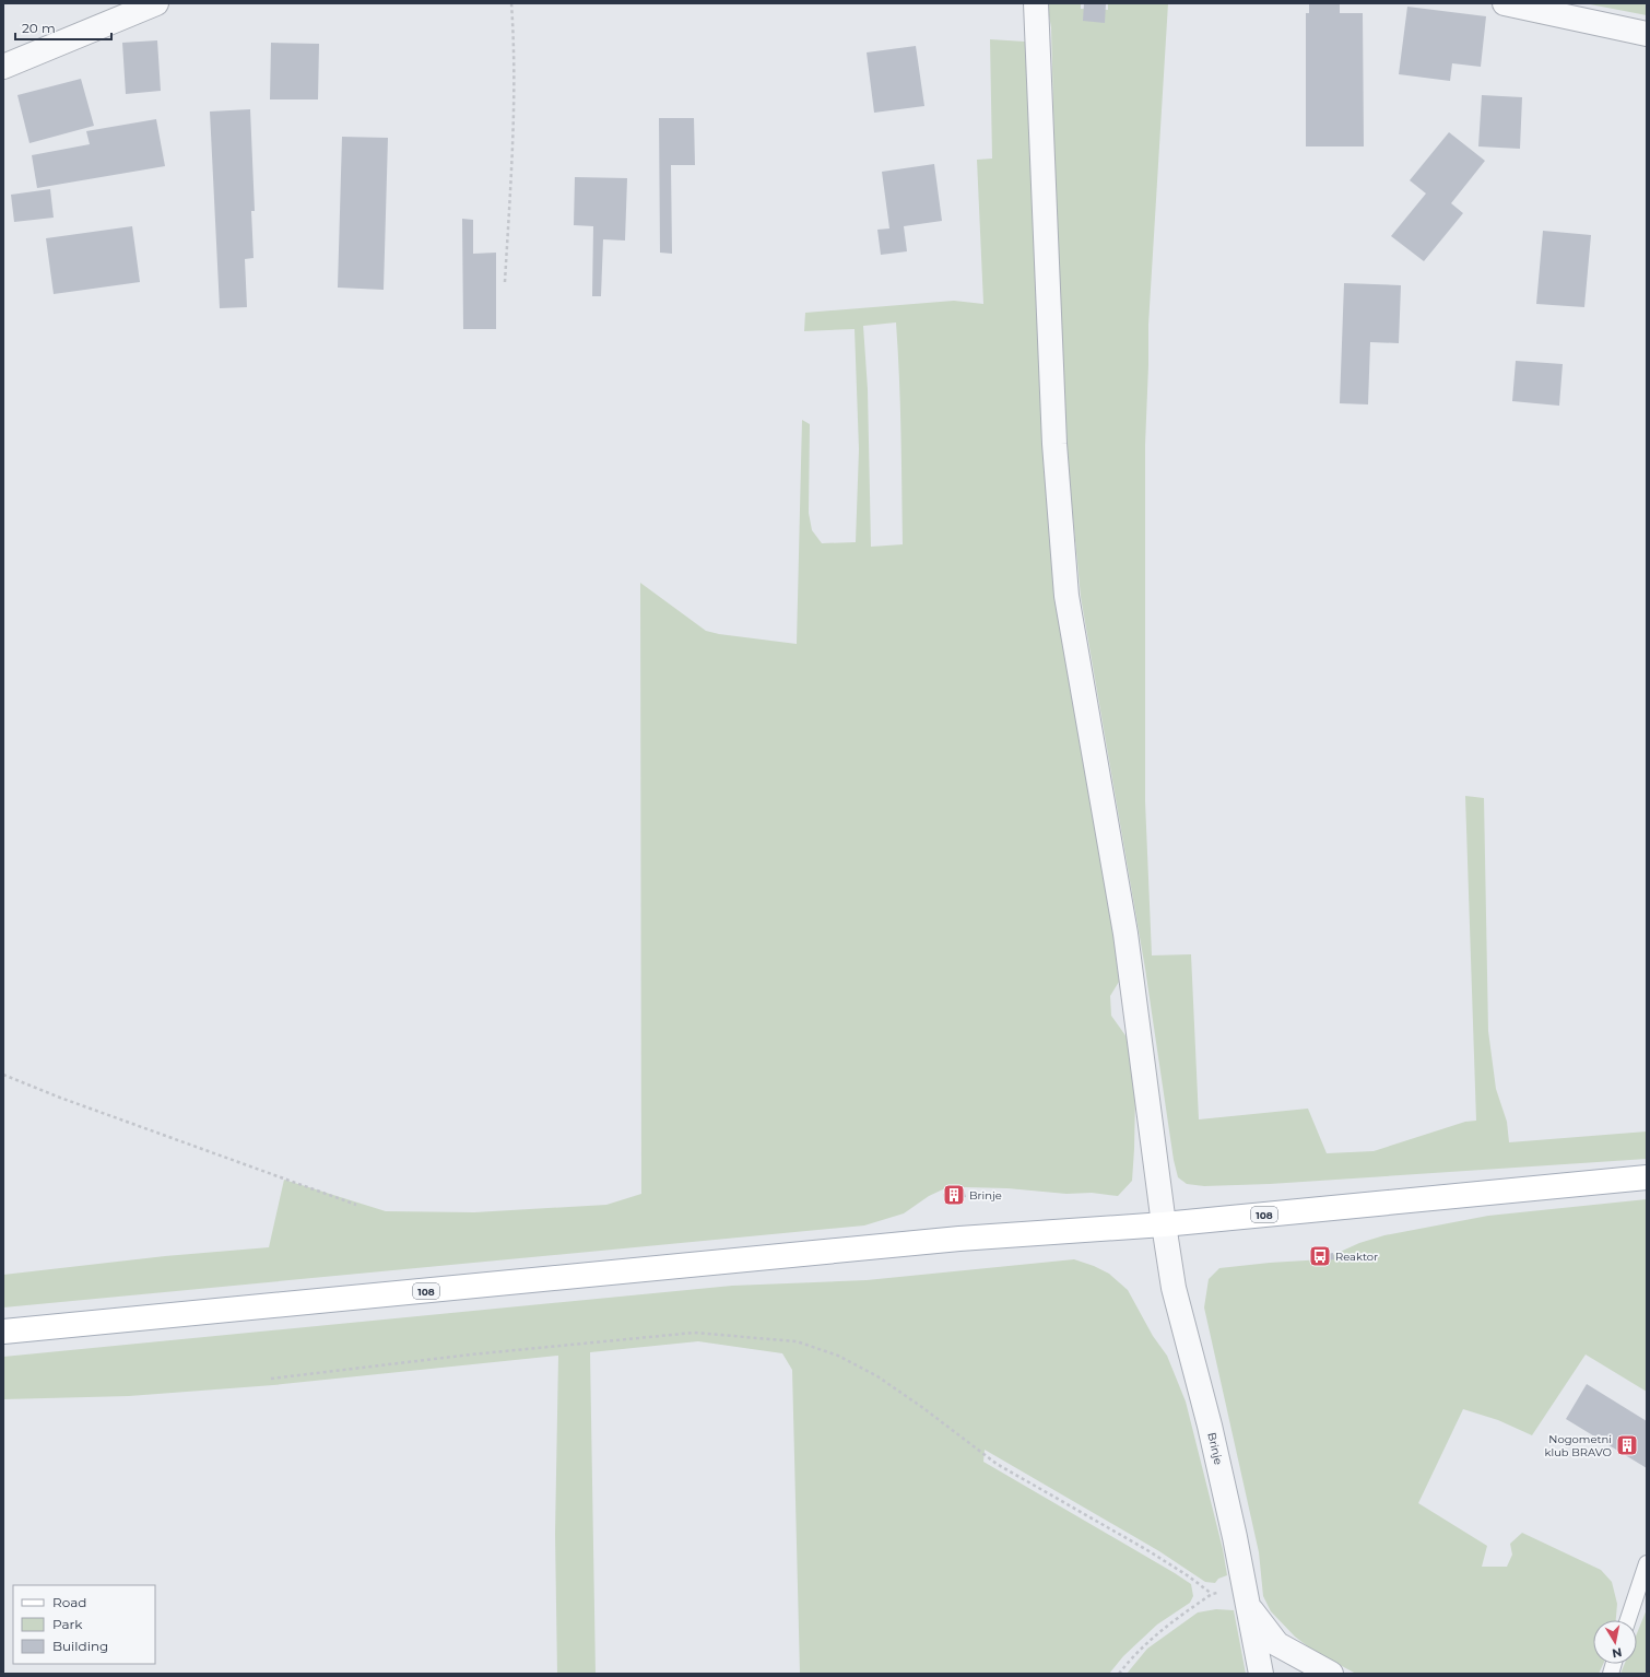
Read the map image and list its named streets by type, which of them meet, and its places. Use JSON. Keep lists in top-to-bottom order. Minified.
{"streets":{"main road":["108"],"street":["Brinje"]},"crossings":[["108","Brinje"]],"places":{"building":["Brinje","Nogometni klub BRAVO"],"bus stop":["Reaktor"]},"legend":["Road","Park","Building"],"scale_bar":"20 m","north":"bottom"}
